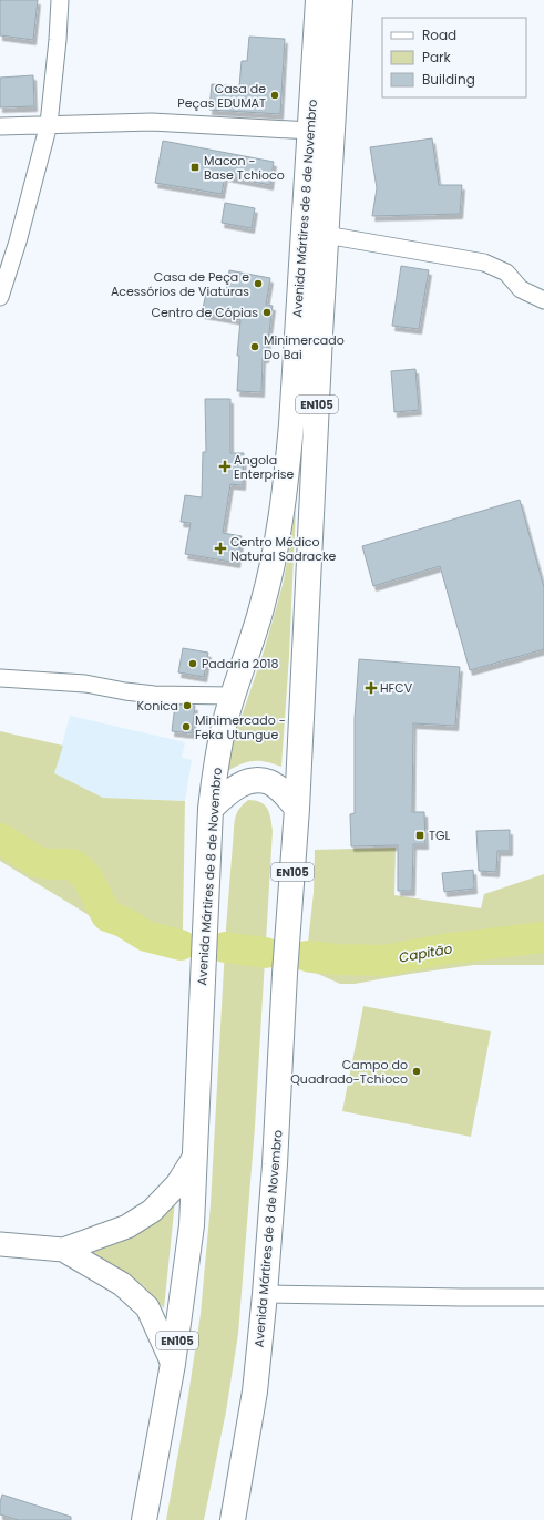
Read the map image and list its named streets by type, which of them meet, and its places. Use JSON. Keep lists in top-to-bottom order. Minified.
{"streets":{"main road":["Avenida Mártires de 8 de Novembro","EN105"]},"water":["Capitão"],"places":{"other":["Casa de Peças EDUMAT","Casa de Peça e Acessórios de Viaturas","Centro de Cópias","Minimercado Do Bai","Padaria 2018","Konica","Minimercado - Feka Utungue","Campo do Quadrado-Tchioco"],"transit":["Macon - Base Tchioco","TGL"],"health":["Angola Enterprise","Centro Médico Natural Sadracke","HFCV"]},"legend":["Road","Park","Building"]}
